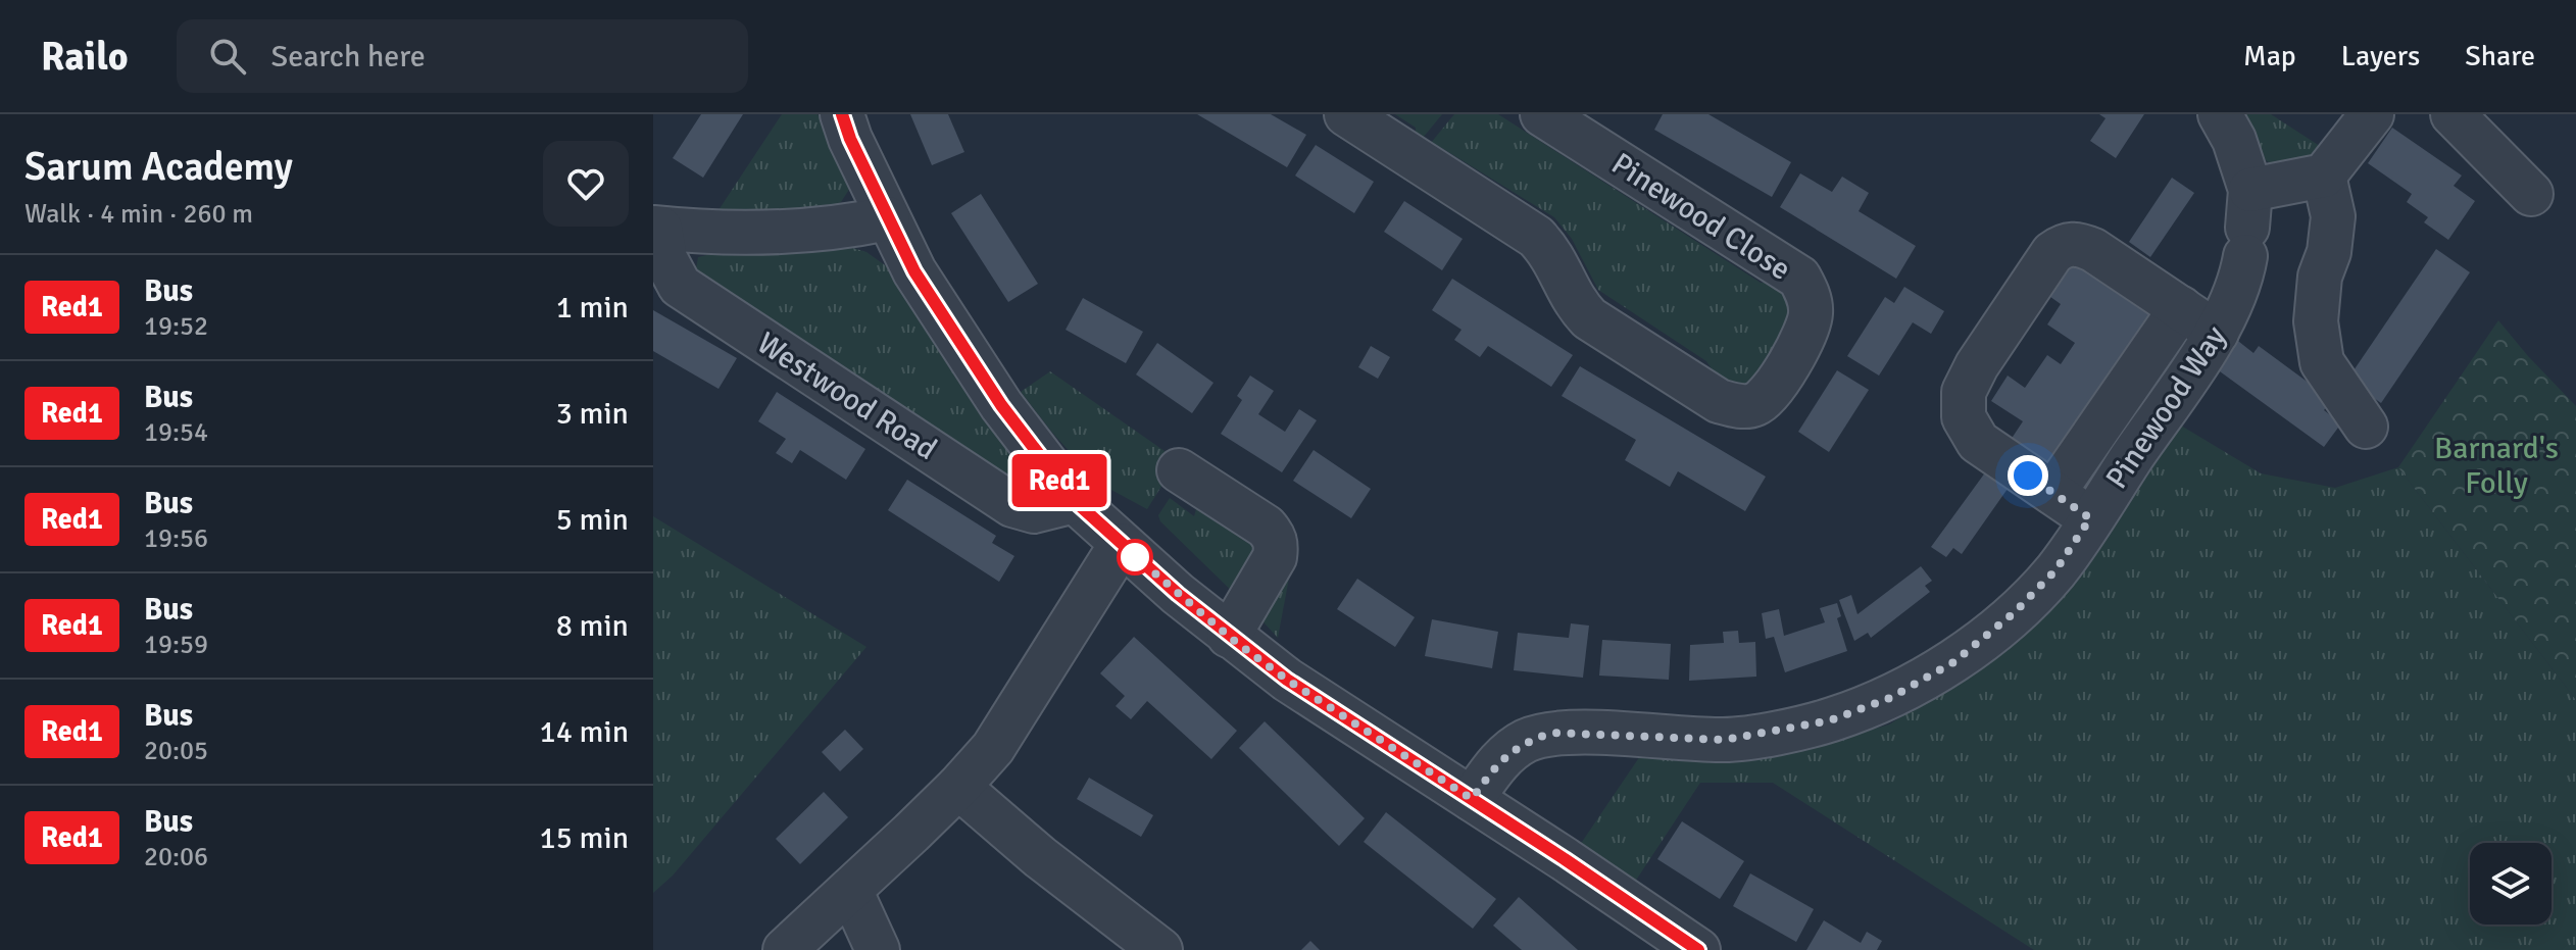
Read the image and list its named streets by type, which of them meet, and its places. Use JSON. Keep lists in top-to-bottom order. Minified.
{"streets":{"street":["Pinewood Close","Westwood Road","Pinewood Way"]},"parks":["Barnard's Folly"],"lines":["bus line Red1"],"page":{"header":"Railo","search":"Search here","nav":["Map","Layers","Share"],"heading":["Sarum Academy","Walk · 4 min · 260 m"],"on_map":"Red1","list":[{"mark":"Red1","name":"Bus","note":"19:52","value":"1 min"},{"mark":"Red1","name":"Bus","note":"19:54","value":"3 min"},{"mark":"Red1","name":"Bus","note":"19:56","value":"5 min"},{"mark":"Red1","name":"Bus","note":"19:59","value":"8 min"},{"mark":"Red1","name":"Bus","note":"20:05","value":"14 min"},{"mark":"Red1","name":"Bus","note":"20:06","value":"15 min"}]}}
